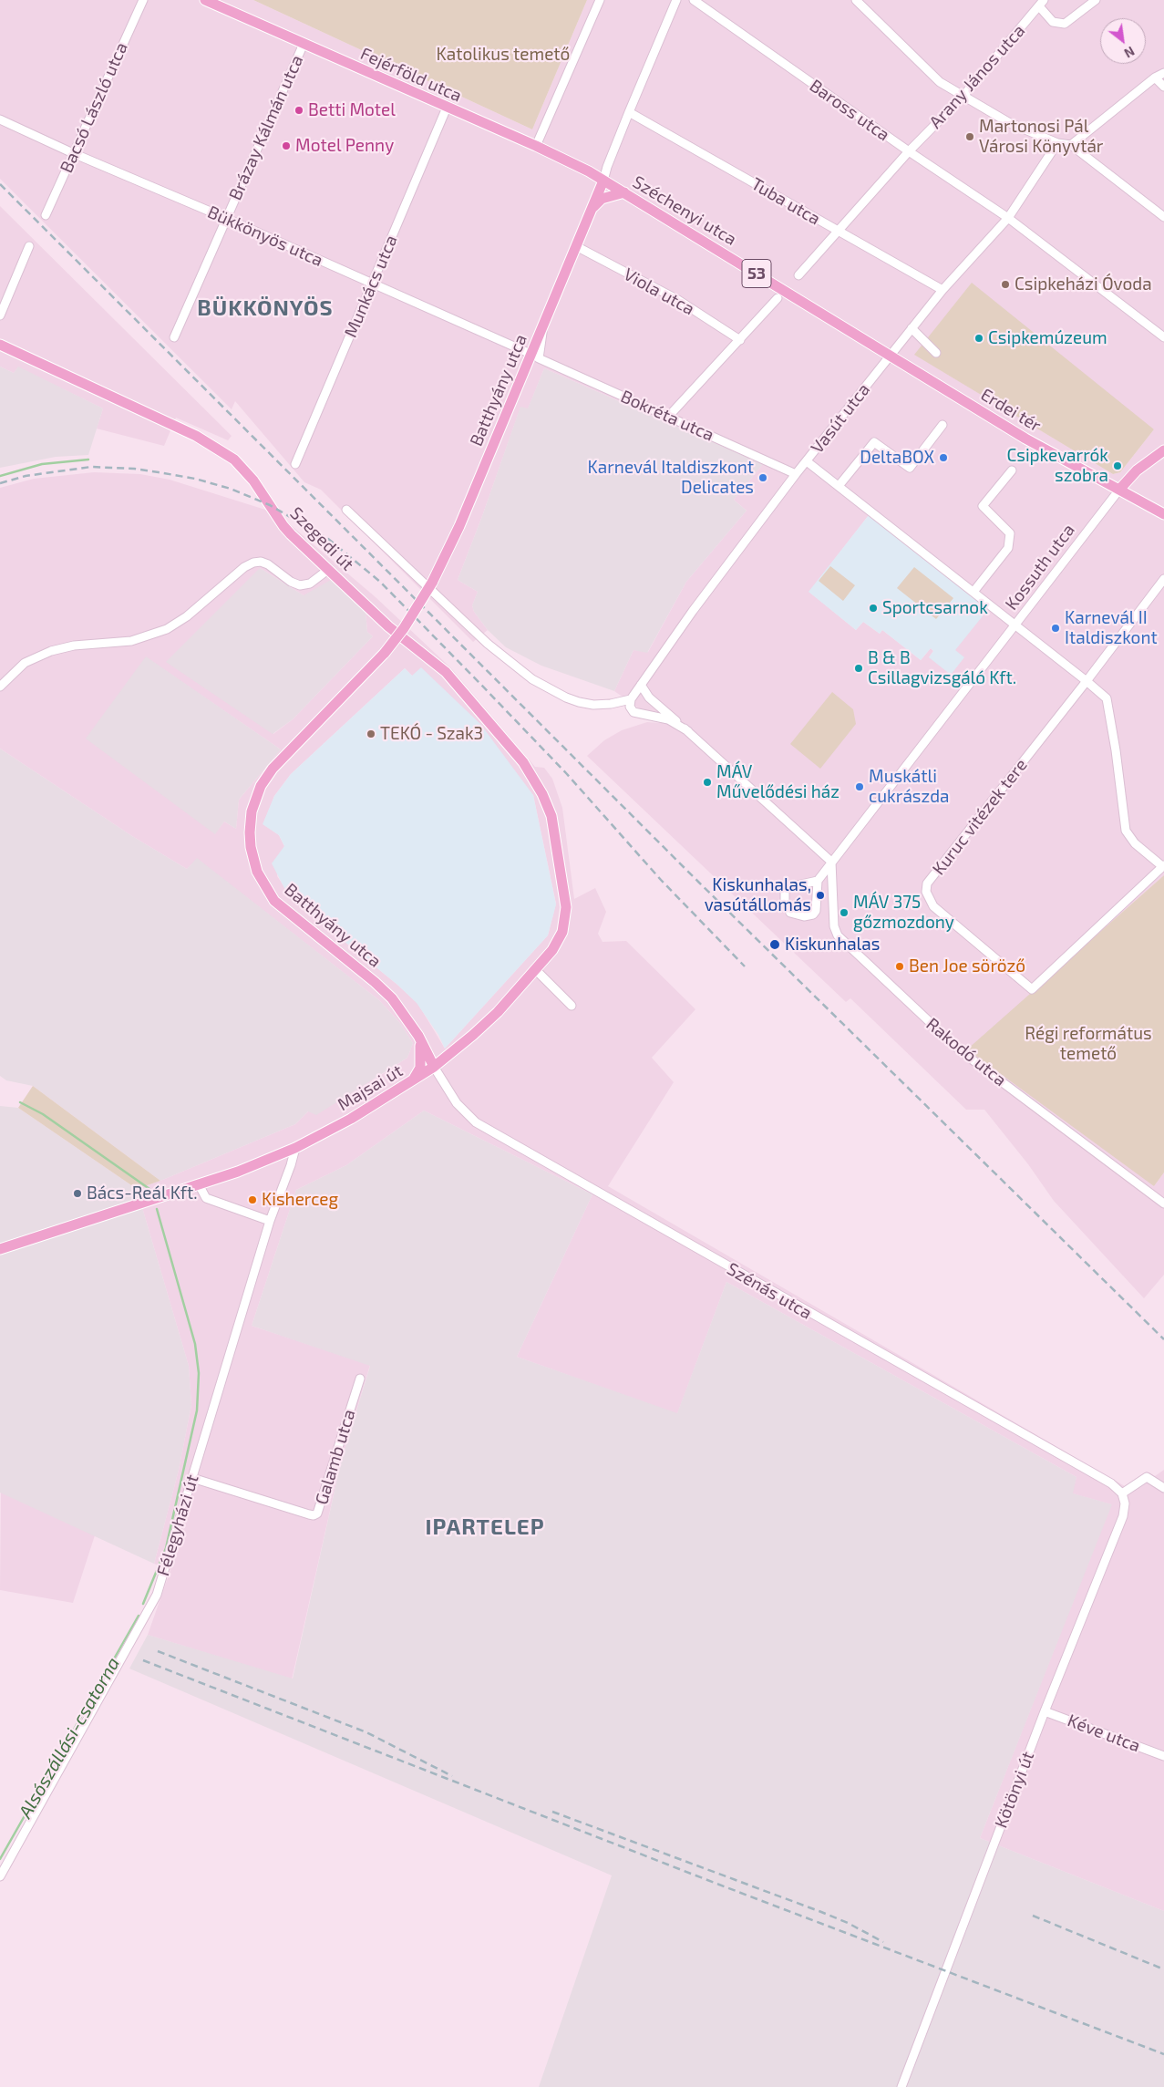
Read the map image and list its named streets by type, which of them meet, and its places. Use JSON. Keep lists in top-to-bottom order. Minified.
{"streets":{"main road":["Fejérföld utca","Széchenyi utca","53","Batthyány utca","Erdei tér","Szegedi út","Kossuth utca","Majsai út"],"street":["Arany János utca","Bacsó László utca","Baross utca","Brázay Kálmán utca","Tuba utca","Bükkönyös utca","Munkács utca","Viola utca","Bokréta utca","Vasút utca","Kuruc vitézek tere","Rakodó utca","Szénás utca","Galamb utca","Félegyházi út","Kéve utca","Kötönyi út"]},"crossings":[["Fejérföld utca","Brázay Kálmán utca"],["Fejérföld utca","Széchenyi utca"],["Fejérföld utca","Munkács utca"],["Fejérföld utca","Batthyány utca"],["Arany János utca","Baross utca"],["Arany János utca","Tuba utca"],["Bacsó László utca","Bükkönyös utca"],["Baross utca","Vasút utca"],["Brázay Kálmán utca","Bükkönyös utca"],["Tuba utca","Batthyány utca"],["Tuba utca","Vasút utca"],["Széchenyi utca","Batthyány utca"],["Széchenyi utca","Erdei tér"],["Széchenyi utca","Vasút utca"],["Bükkönyös utca","Munkács utca"],["Bükkönyös utca","Batthyány utca"],["Bükkönyös utca","Bokréta utca"],["53","Erdei tér"],["53","Kossuth utca"],["Viola utca","Batthyány utca"],["Batthyány utca","Bokréta utca"],["Batthyány utca","Majsai út"],["Batthyány utca","Szénás utca"],["Erdei tér","Vasút utca"],["Erdei tér","Kossuth utca"],["Bokréta utca","Vasút utca"],["Szegedi út","Majsai út"],["Kossuth utca","Kuruc vitézek tere"],["Kossuth utca","Rakodó utca"],["Majsai út","Szénás utca"],["Majsai út","Félegyházi út"],["Szénás utca","Kötönyi út"],["Galamb utca","Félegyházi út"],["Kéve utca","Kötönyi út"]],"districts":["BÜKKÖNYÖS","IPARTELEP"],"water":["Alsószállási-csatorna"],"parks":["Katolikus temető","Régi református temető"],"places":["Betti Motel","Martonosi Pál Városi Könyvtár","Motel Penny","Csipkeházi Óvoda","Csipkemúzeum","DeltaBOX","Csipkevarrók szobra","Karnevál Italdiszkont Delicates","Sportcsarnok","Karnevál II Italdiszkont","B & B Csillagvizsgáló Kft.","TEKÓ - Szak3","MÁV Művelődési ház","Muskátli cukrászda","Kiskunhalas, vasútállomás","MÁV 375 gőzmozdony","Kiskunhalas","Ben Joe söröző","Bács-Reál Kft.","Kisherceg"],"north":"bottom right"}
